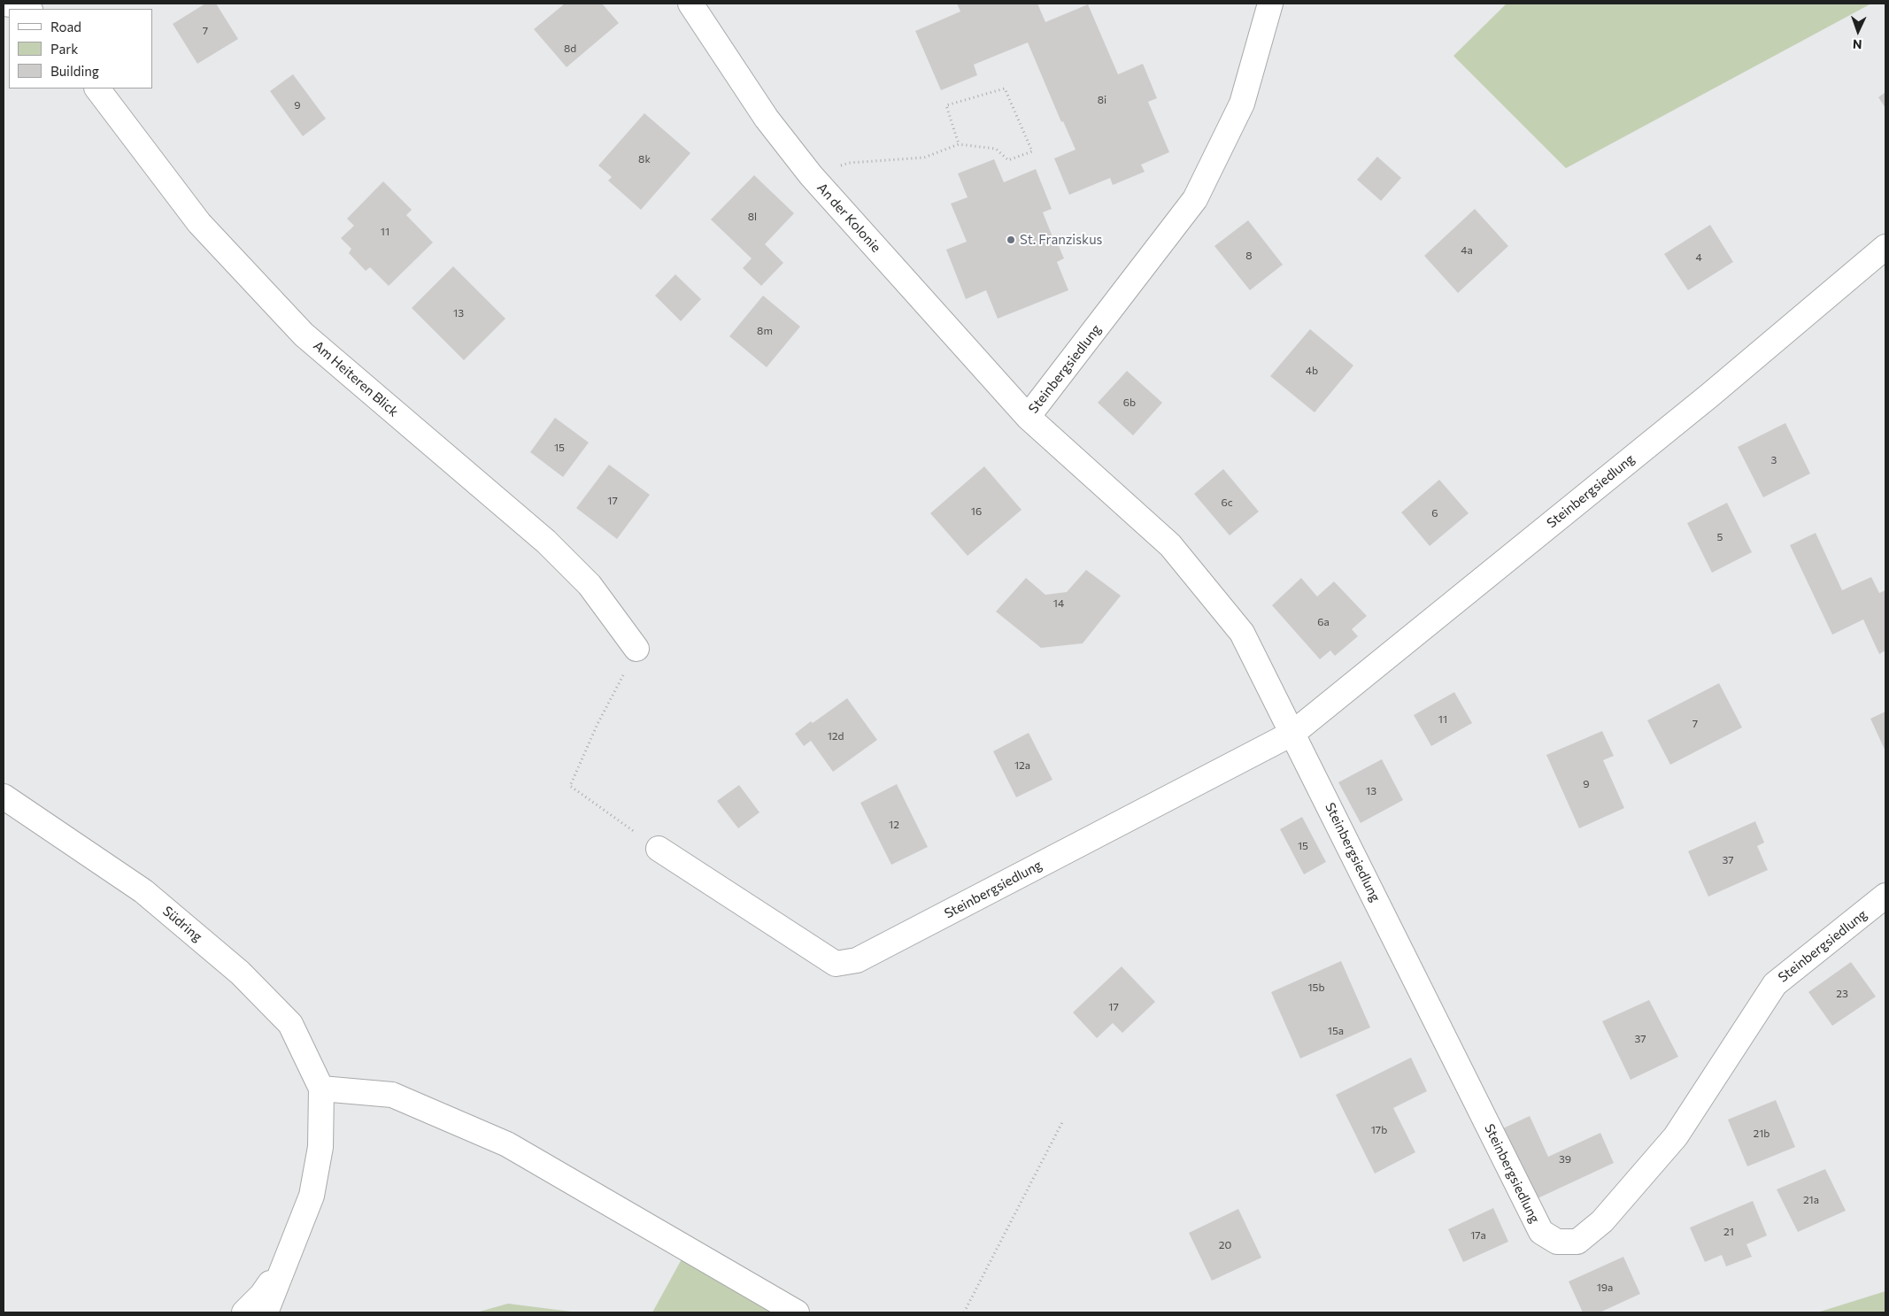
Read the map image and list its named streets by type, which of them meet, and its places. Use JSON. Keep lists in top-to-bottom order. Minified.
{"streets":{"street":["An der Kolonie","Steinbergsiedlung","Am Heiteren Blick","Südring"]},"crossings":[["An der Kolonie","Steinbergsiedlung"]],"places":["St. Franziskus"],"house_numbers":["7","8d","8i","9","8k","8l","11","4a","8","4","13","8m","4b","6b","15","3","17","6c","16","6","5","14","6a","11","7","12d","12a","9","13","12","15","37","15b","23","17","15a","37","17b","21b","39","21a","21","17a","20","19a"],"legend":["Road","Park","Building"],"north":"bottom"}
